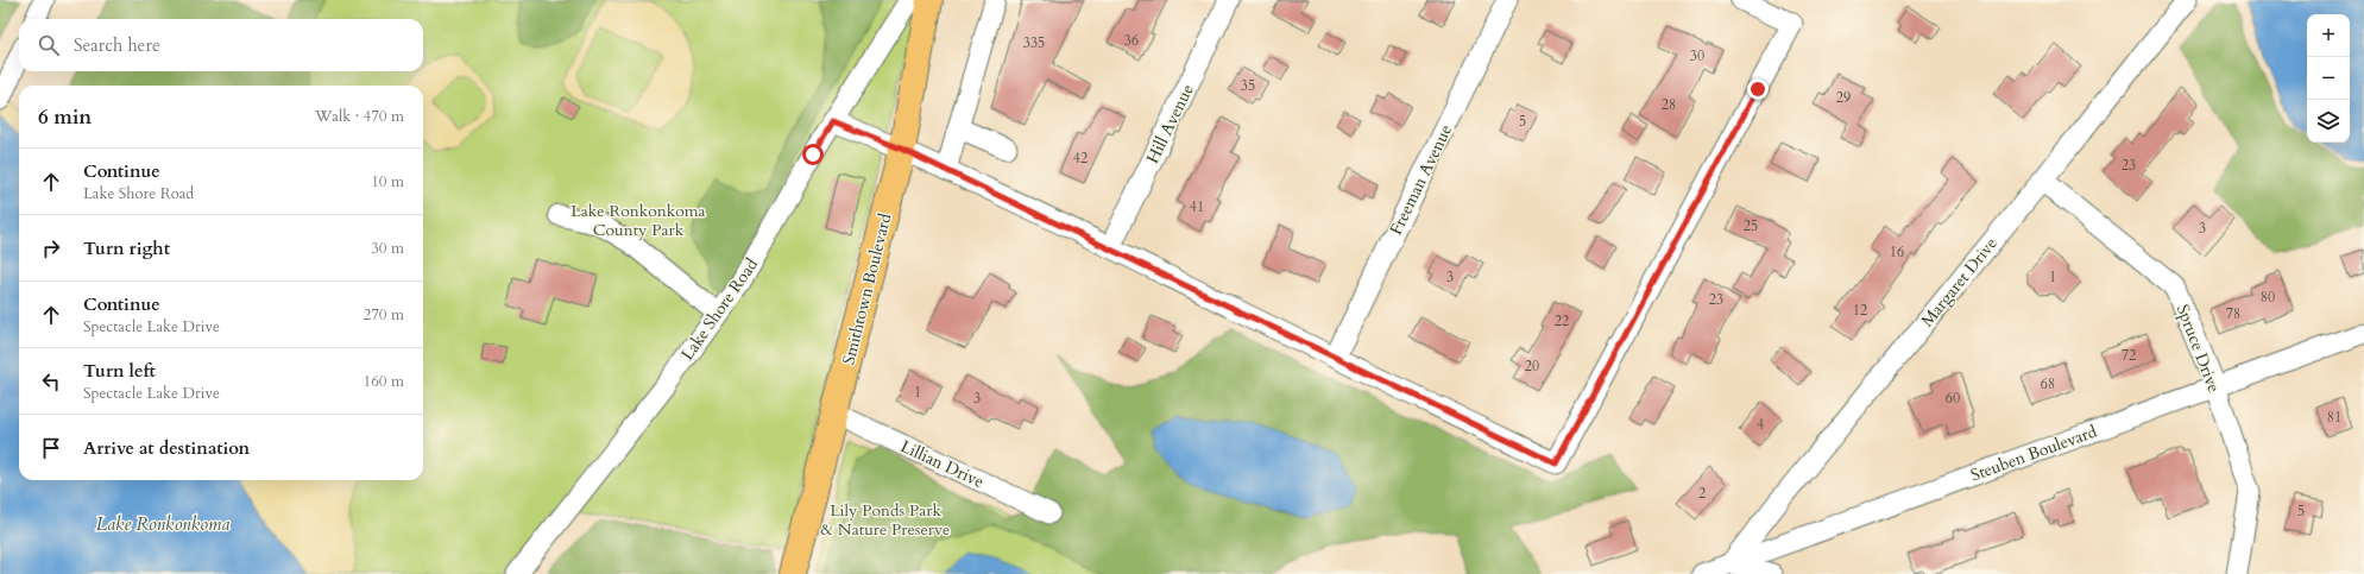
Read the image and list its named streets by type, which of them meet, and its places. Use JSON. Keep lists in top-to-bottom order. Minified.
{"streets":{"main road":["Smithtown Boulevard"],"street":["Hill Avenue","Freeman Avenue","Margaret Drive","Lake Shore Road","Spruce Drive","Steuben Boulevard","Lillian Drive"]},"crossings":[["Margaret Drive","Spruce Drive"],["Margaret Drive","Steuben Boulevard"],["Smithtown Boulevard","Lillian Drive"],["Spruce Drive","Steuben Boulevard"]],"water":["Lake Ronkonkoma"],"parks":["Lake Ronkonkoma County Park","Lily Ponds Park & Nature Preserve"],"house_numbers":["36","335","30","35","29","28","5","42","23","41","25","3","16","3","1","80","23","12","78","22","72","20","68","1","3","60","81","4","2","5"],"page":{"map_buttons":["+","−"],"search":"Search here","heading":["6 min","Walk · 470 m"],"list":[["Continue","Lake Shore Road","10 m"],["Turn right","30 m"],["Continue","Spectacle Lake Drive","270 m"],["Turn left","Spectacle Lake Drive","160 m"],"Arrive at destination"]}}
